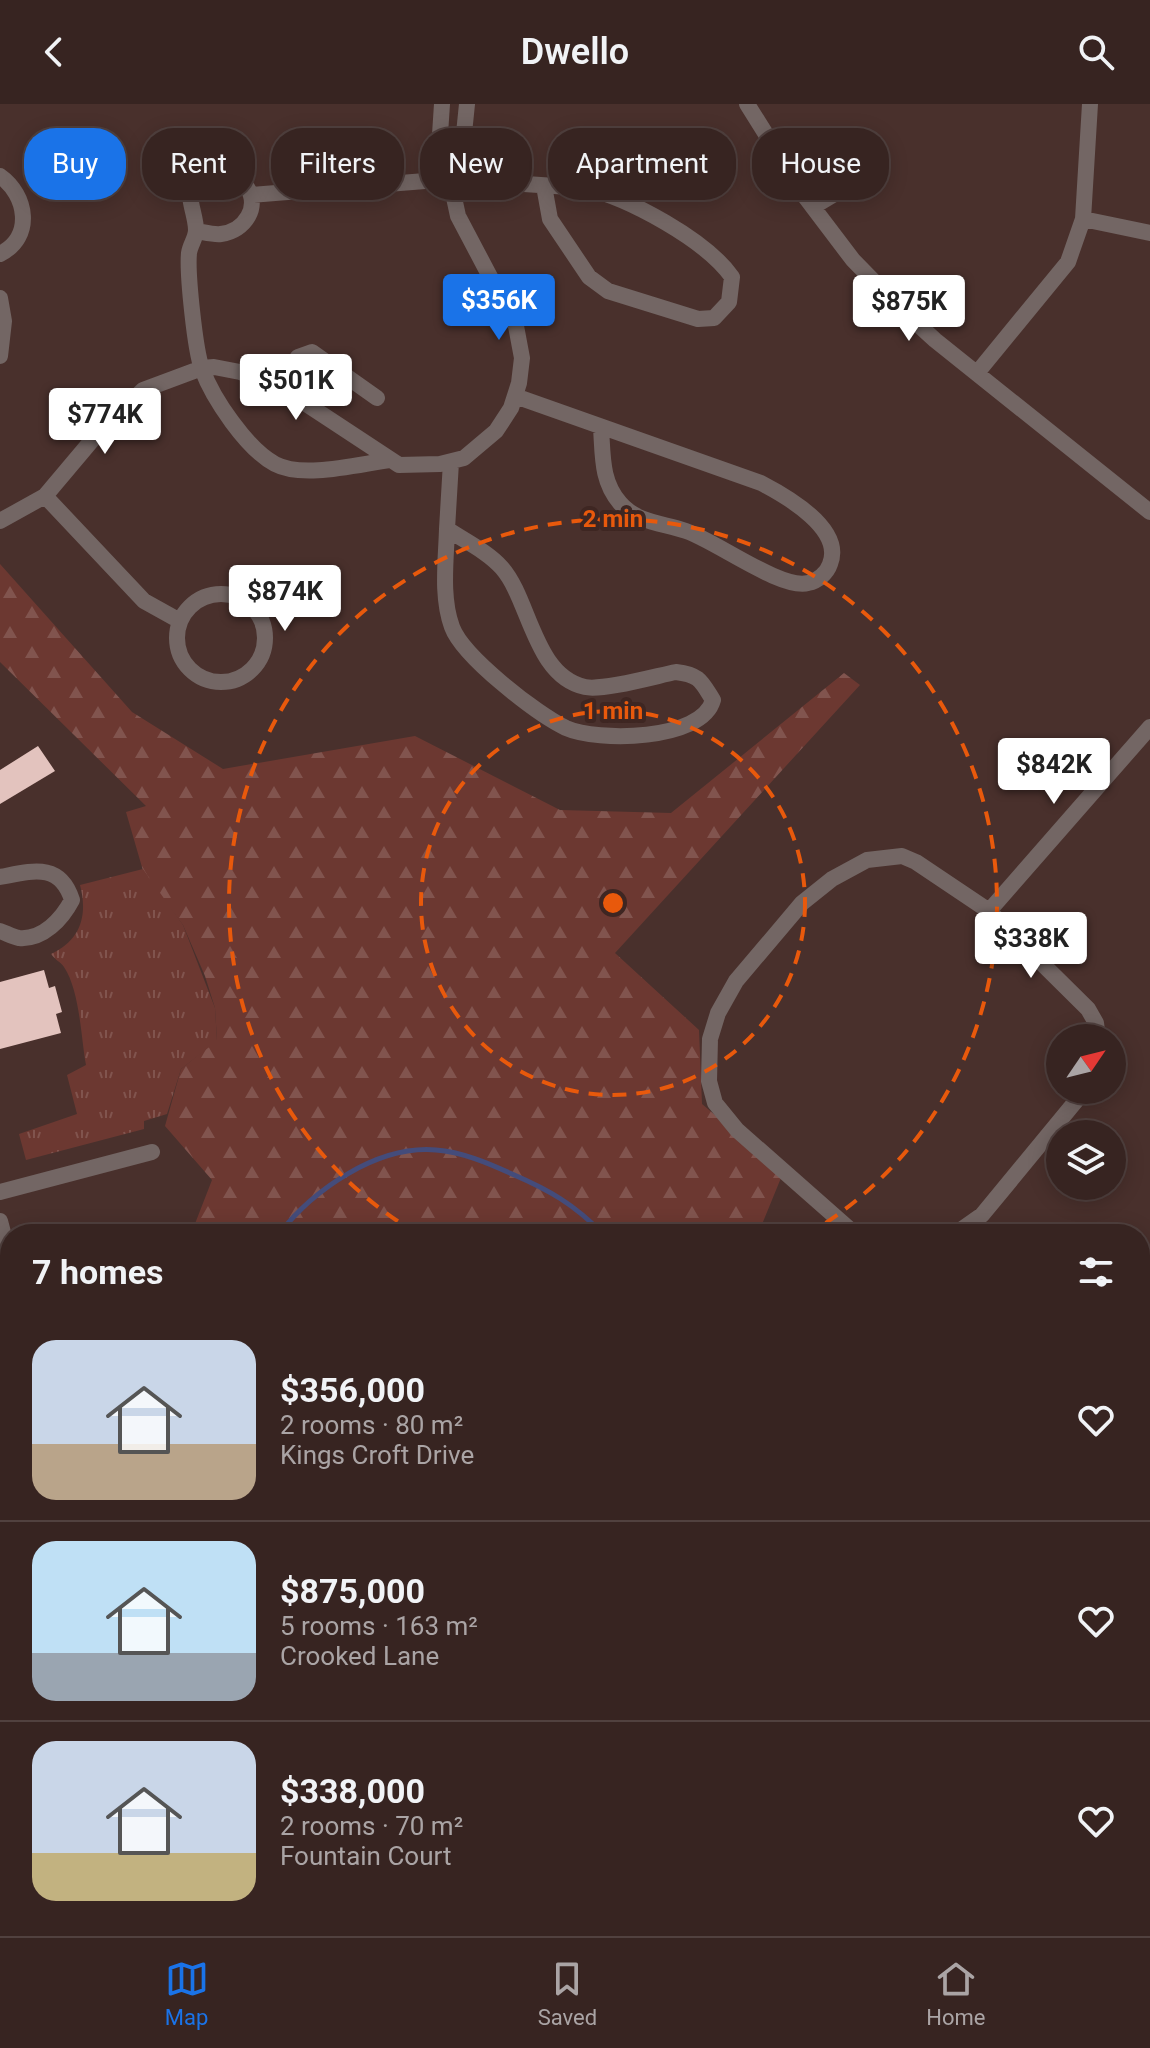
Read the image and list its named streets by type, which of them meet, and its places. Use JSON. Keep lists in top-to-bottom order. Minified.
{"north":"top right","page":{"header":"Dwello","chip":["Buy","Rent","Filters","New","Apartment","House"],"price":["$356K","$875K","$501K","$774K","$874K","$842K","$338K"],"heading":"7 homes","list":[{"name":"$356,000","note":"2 rooms · 80 m² · Kings Croft Drive"},{"name":"$875,000","note":"5 rooms · 163 m² · Crooked Lane"},{"name":"$338,000","note":"2 rooms · 70 m² · Fountain Court"}],"tabs":["Map","Saved","Home"]},"rings":["2 min","1 min"]}
